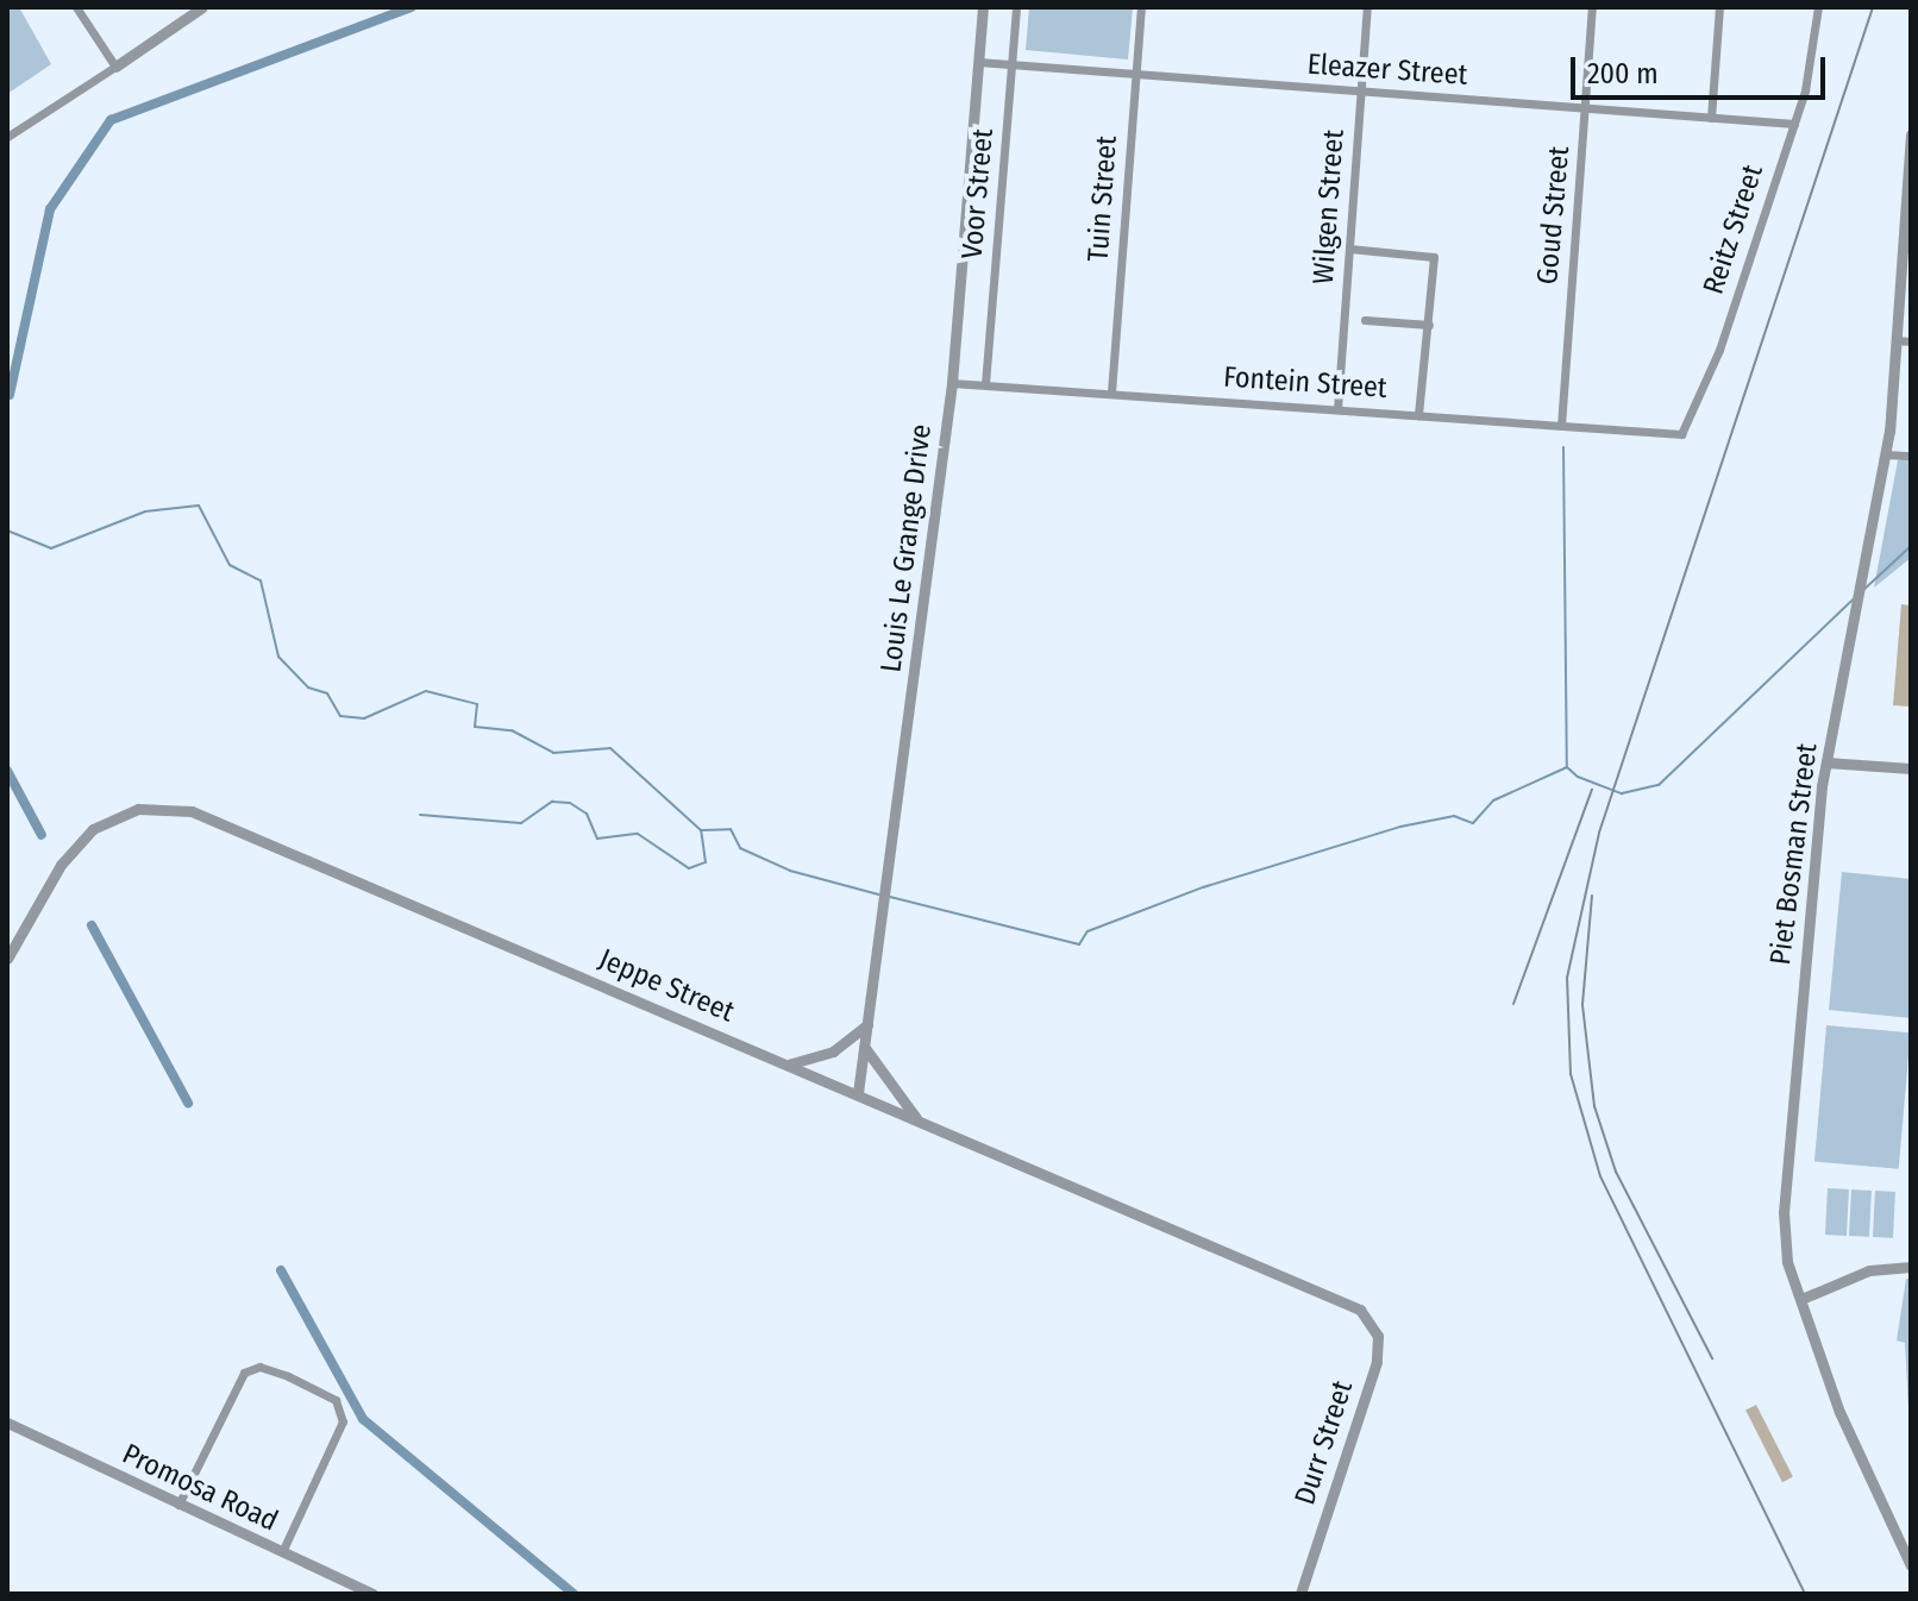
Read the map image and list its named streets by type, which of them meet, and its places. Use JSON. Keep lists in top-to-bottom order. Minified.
{"streets":{"street":["Eleazer Street","Voor Street","Tuin Street","Wilgen Street","Goud Street","Reitz Street","Fontein Street","Louis Le Grange Drive","Piet Bosman Street","Jeppe Street","Durr Street","Promosa Road"]},"crossings":[["Eleazer Street","Voor Street"],["Eleazer Street","Tuin Street"],["Eleazer Street","Wilgen Street"],["Eleazer Street","Goud Street"],["Eleazer Street","Reitz Street"],["Eleazer Street","Louis Le Grange Drive"],["Voor Street","Fontein Street"],["Tuin Street","Fontein Street"],["Wilgen Street","Fontein Street"],["Goud Street","Fontein Street"],["Reitz Street","Fontein Street"],["Fontein Street","Louis Le Grange Drive"],["Louis Le Grange Drive","Jeppe Street"],["Jeppe Street","Durr Street"]],"scale_bar":"200 m"}
